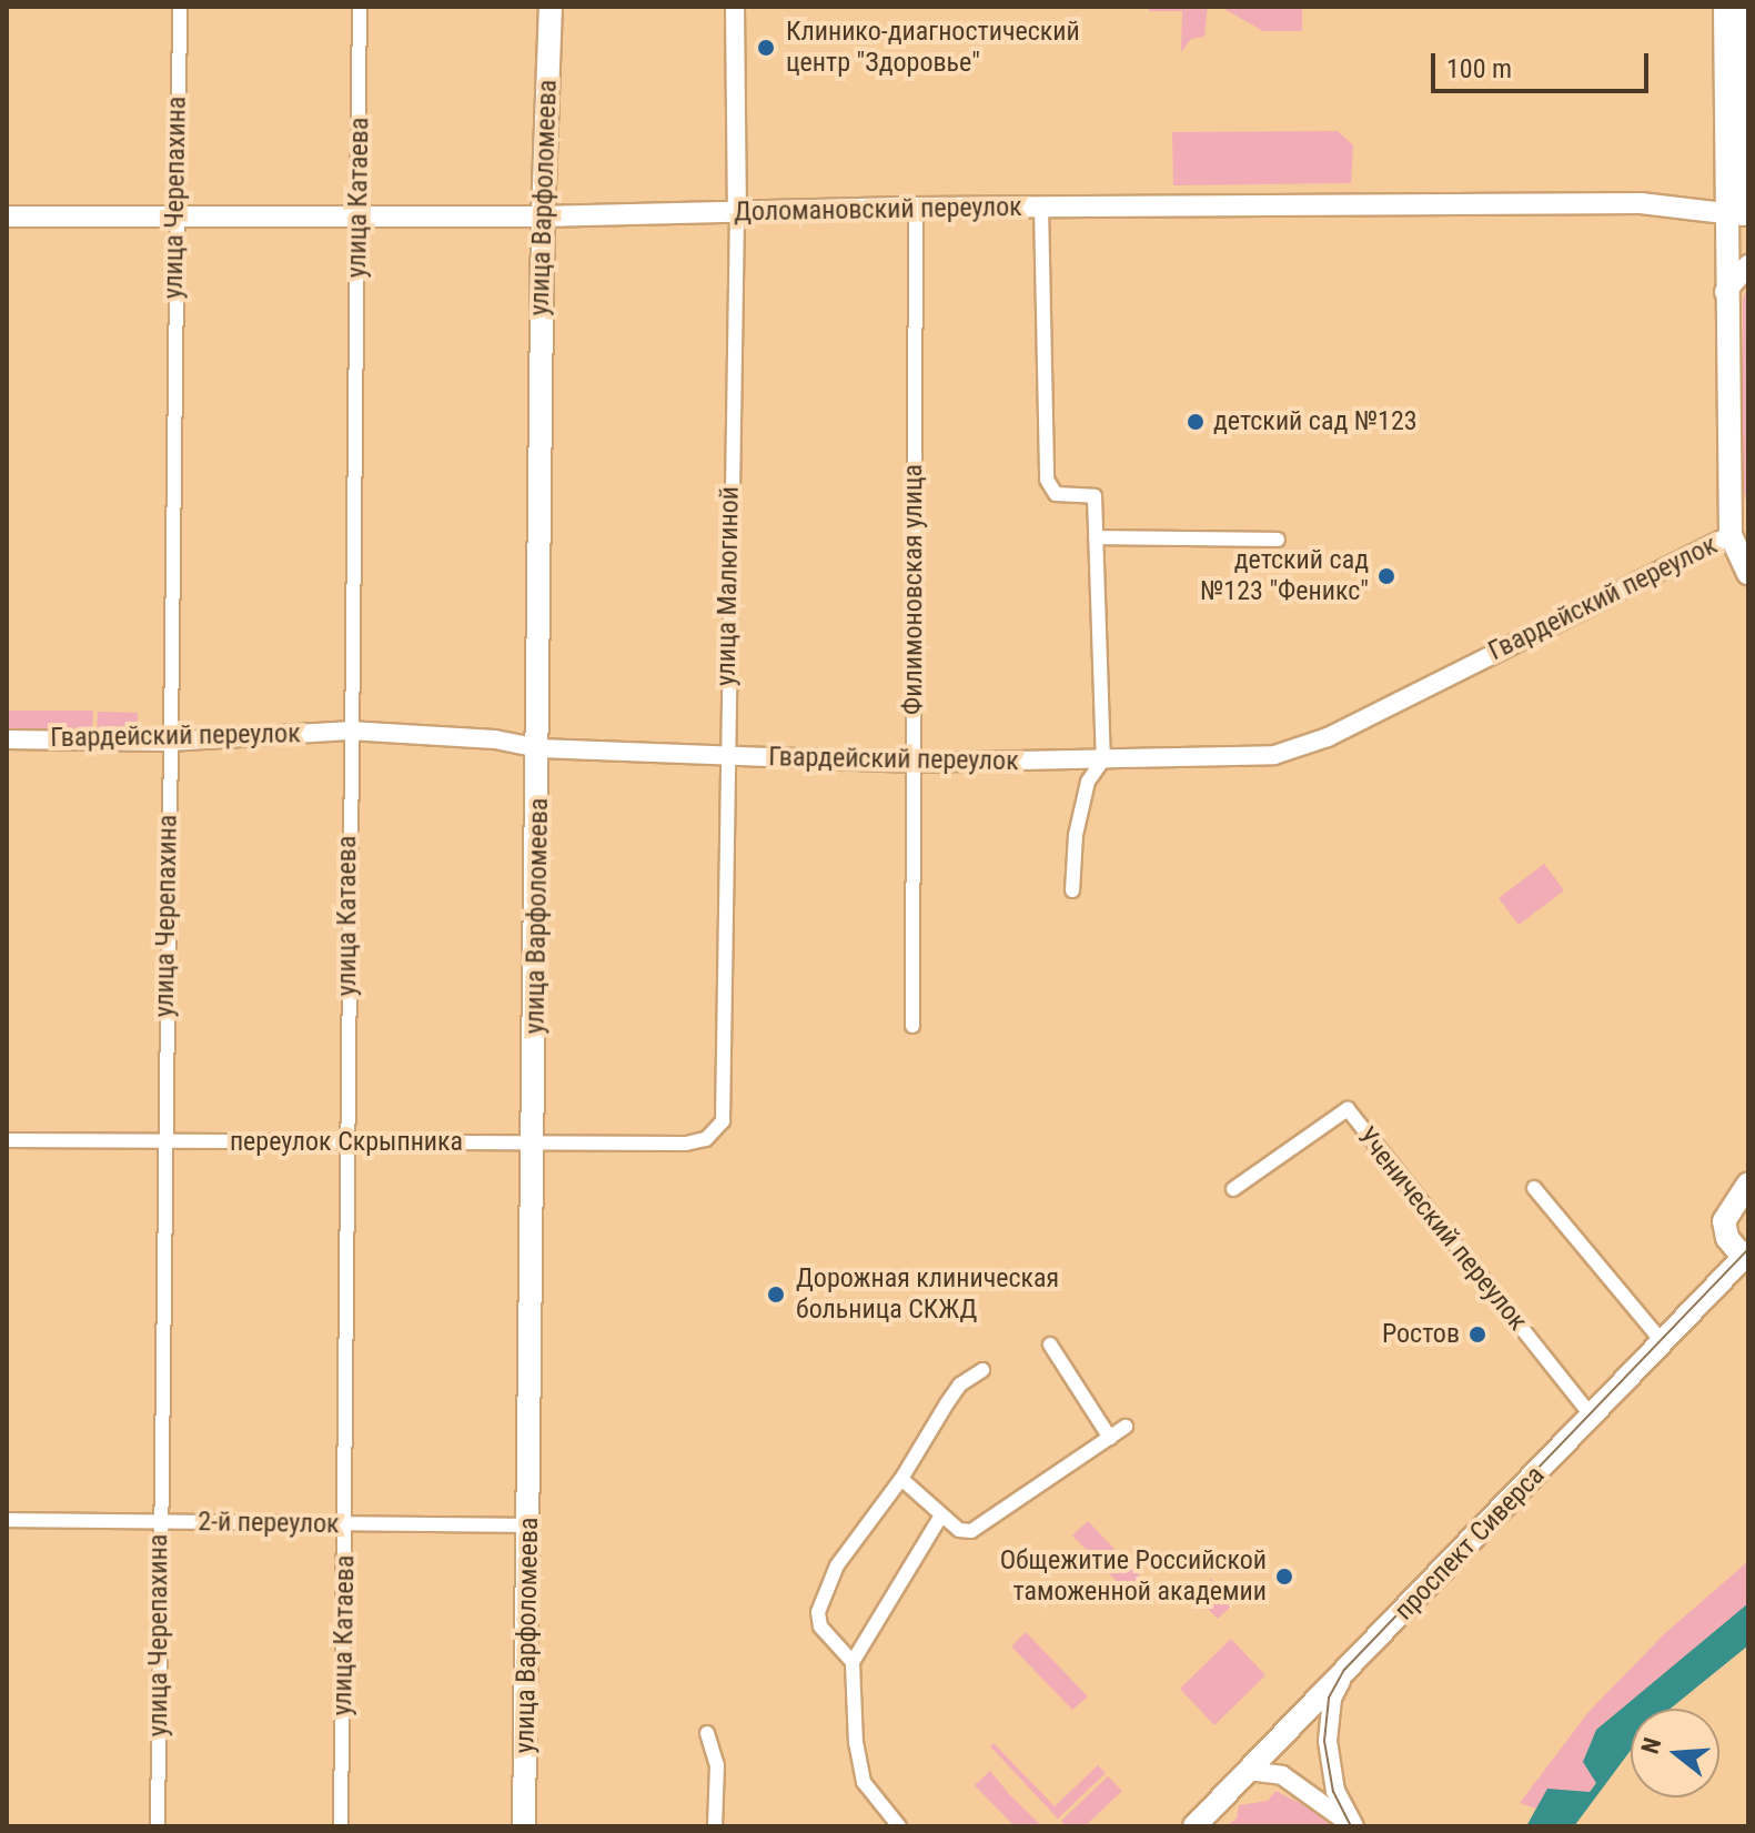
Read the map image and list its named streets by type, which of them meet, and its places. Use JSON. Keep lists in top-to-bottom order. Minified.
{"streets":{"main road":["улица Варфоломеева","Доломановский переулок","проспект Сиверса"],"street":["улица Черепахина","улица Катаева","улица Малюгиной","Филимоновская улица","Гвардейский переулок","переулок Скрыпника","Ученический переулок","2-й переулок"]},"crossings":[["улица Черепахина","Доломановский переулок"],["улица Черепахина","Гвардейский переулок"],["улица Черепахина","переулок Скрыпника"],["улица Черепахина","2-й переулок"],["улица Катаева","Доломановский переулок"],["улица Катаева","Гвардейский переулок"],["улица Катаева","переулок Скрыпника"],["улица Катаева","2-й переулок"],["улица Варфоломеева","Доломановский переулок"],["улица Варфоломеева","Гвардейский переулок"],["улица Варфоломеева","переулок Скрыпника"],["улица Варфоломеева","2-й переулок"],["Доломановский переулок","улица Малюгиной"],["Доломановский переулок","Филимоновская улица"],["улица Малюгиной","Гвардейский переулок"],["улица Малюгиной","переулок Скрыпника"],["Филимоновская улица","Гвардейский переулок"],["Ученический переулок","проспект Сиверса"]],"places":["Клинико-диагностический центр \"Здоровье\"","детский сад №123","детский сад №123 \"Феникс\"","Дорожная клиническая больница СКЖД","Ростов","Общежитие Российской таможенной академии"],"scale_bar":"100 m","north":"left"}
